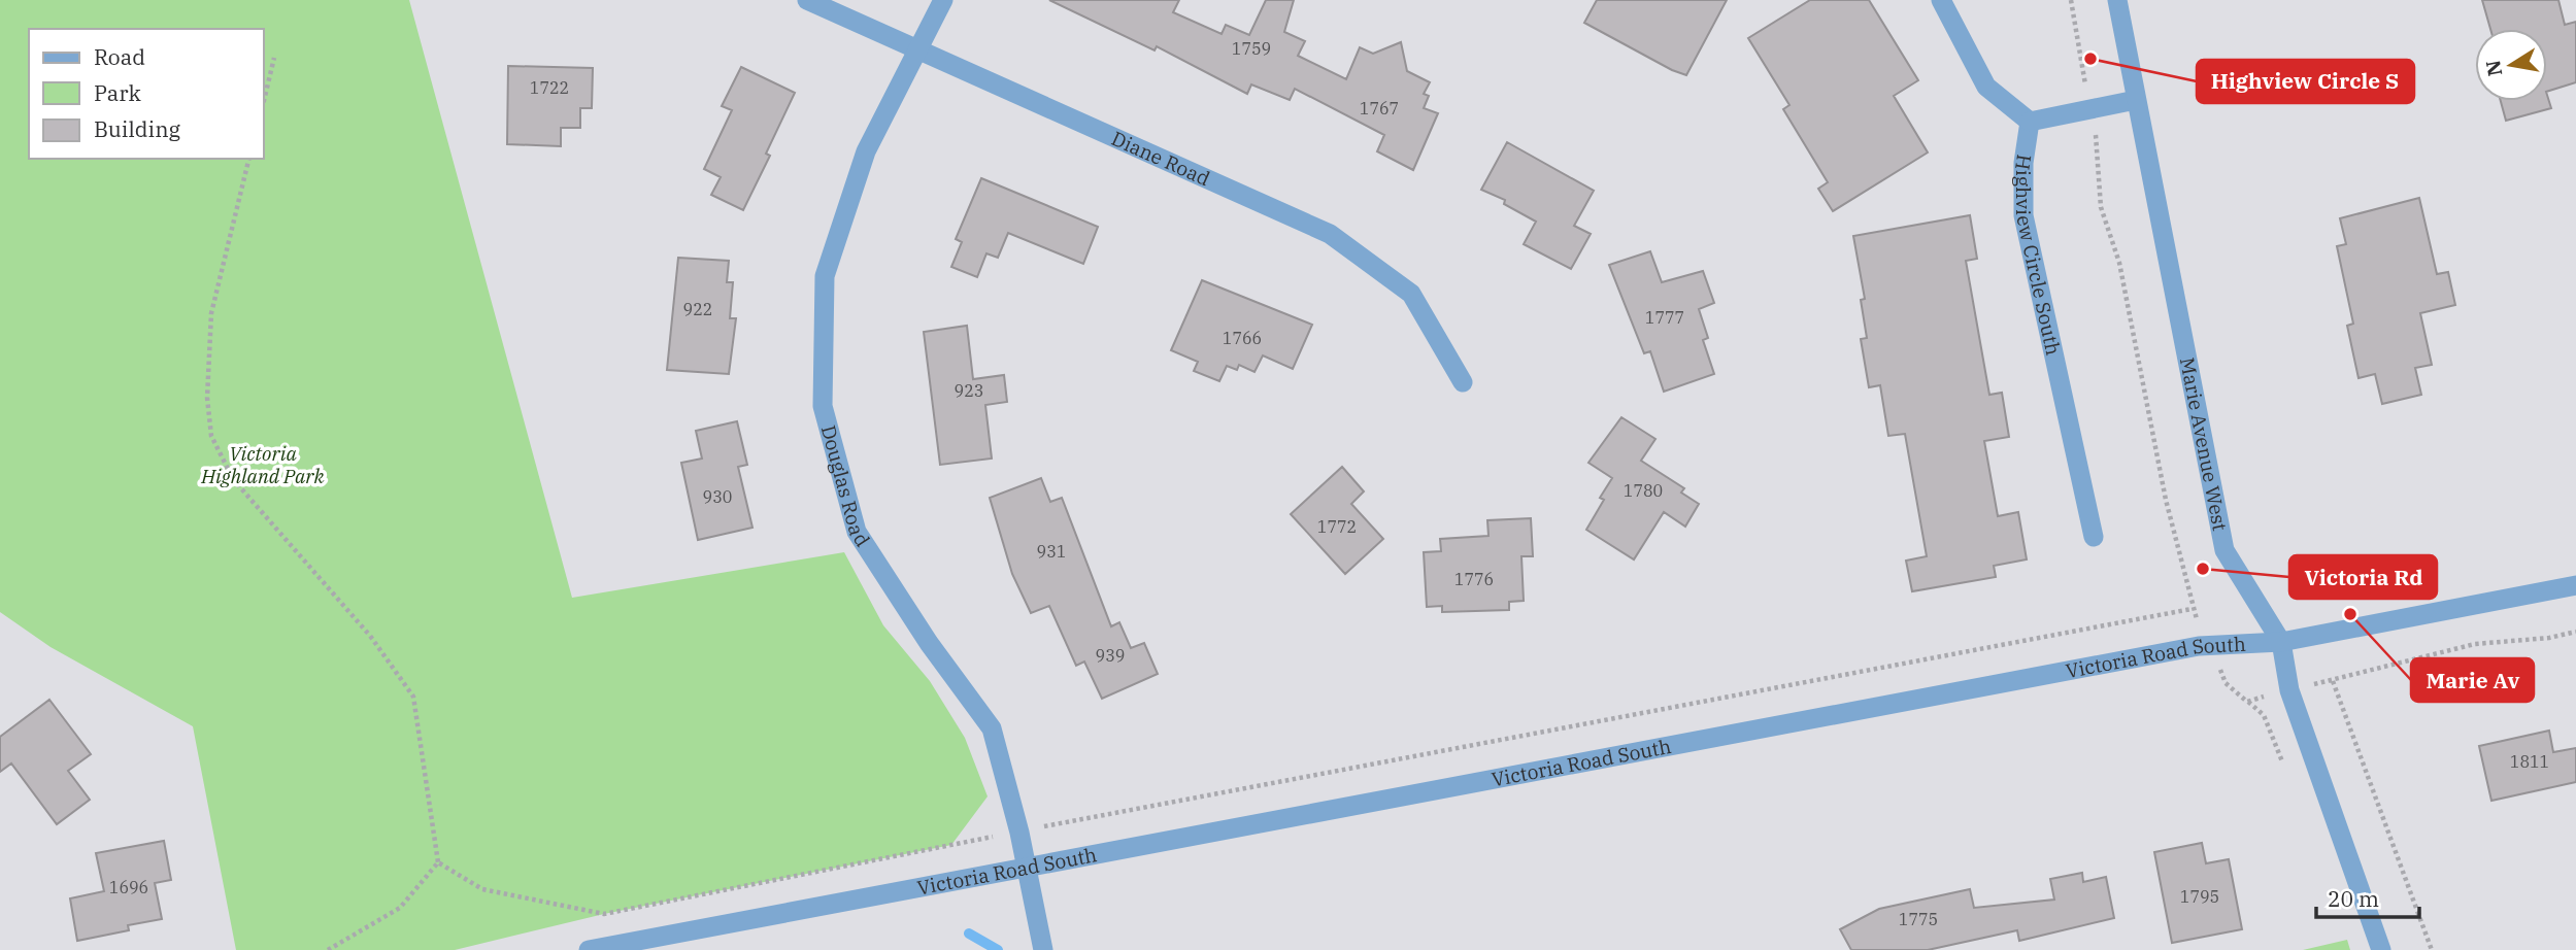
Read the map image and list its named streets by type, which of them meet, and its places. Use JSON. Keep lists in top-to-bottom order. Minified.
{"streets":{"street":["Diane Road","Highview Circle South","Marie Avenue West","Douglas Road","Victoria Road South"]},"crossings":[["Diane Road","Douglas Road"],["Marie Avenue West","Victoria Road South"],["Douglas Road","Victoria Road South"]],"parks":["Victoria Highland Park"],"places":["Highview Circle S","Victoria Rd","Marie Av"],"house_numbers":["1759","1722","1767","922","1777","1766","923","1780","930","1772","931","1776","939","1811","1696","1795","1775"],"legend":["Road","Park","Building"],"scale_bar":"20 m","north":"left"}
